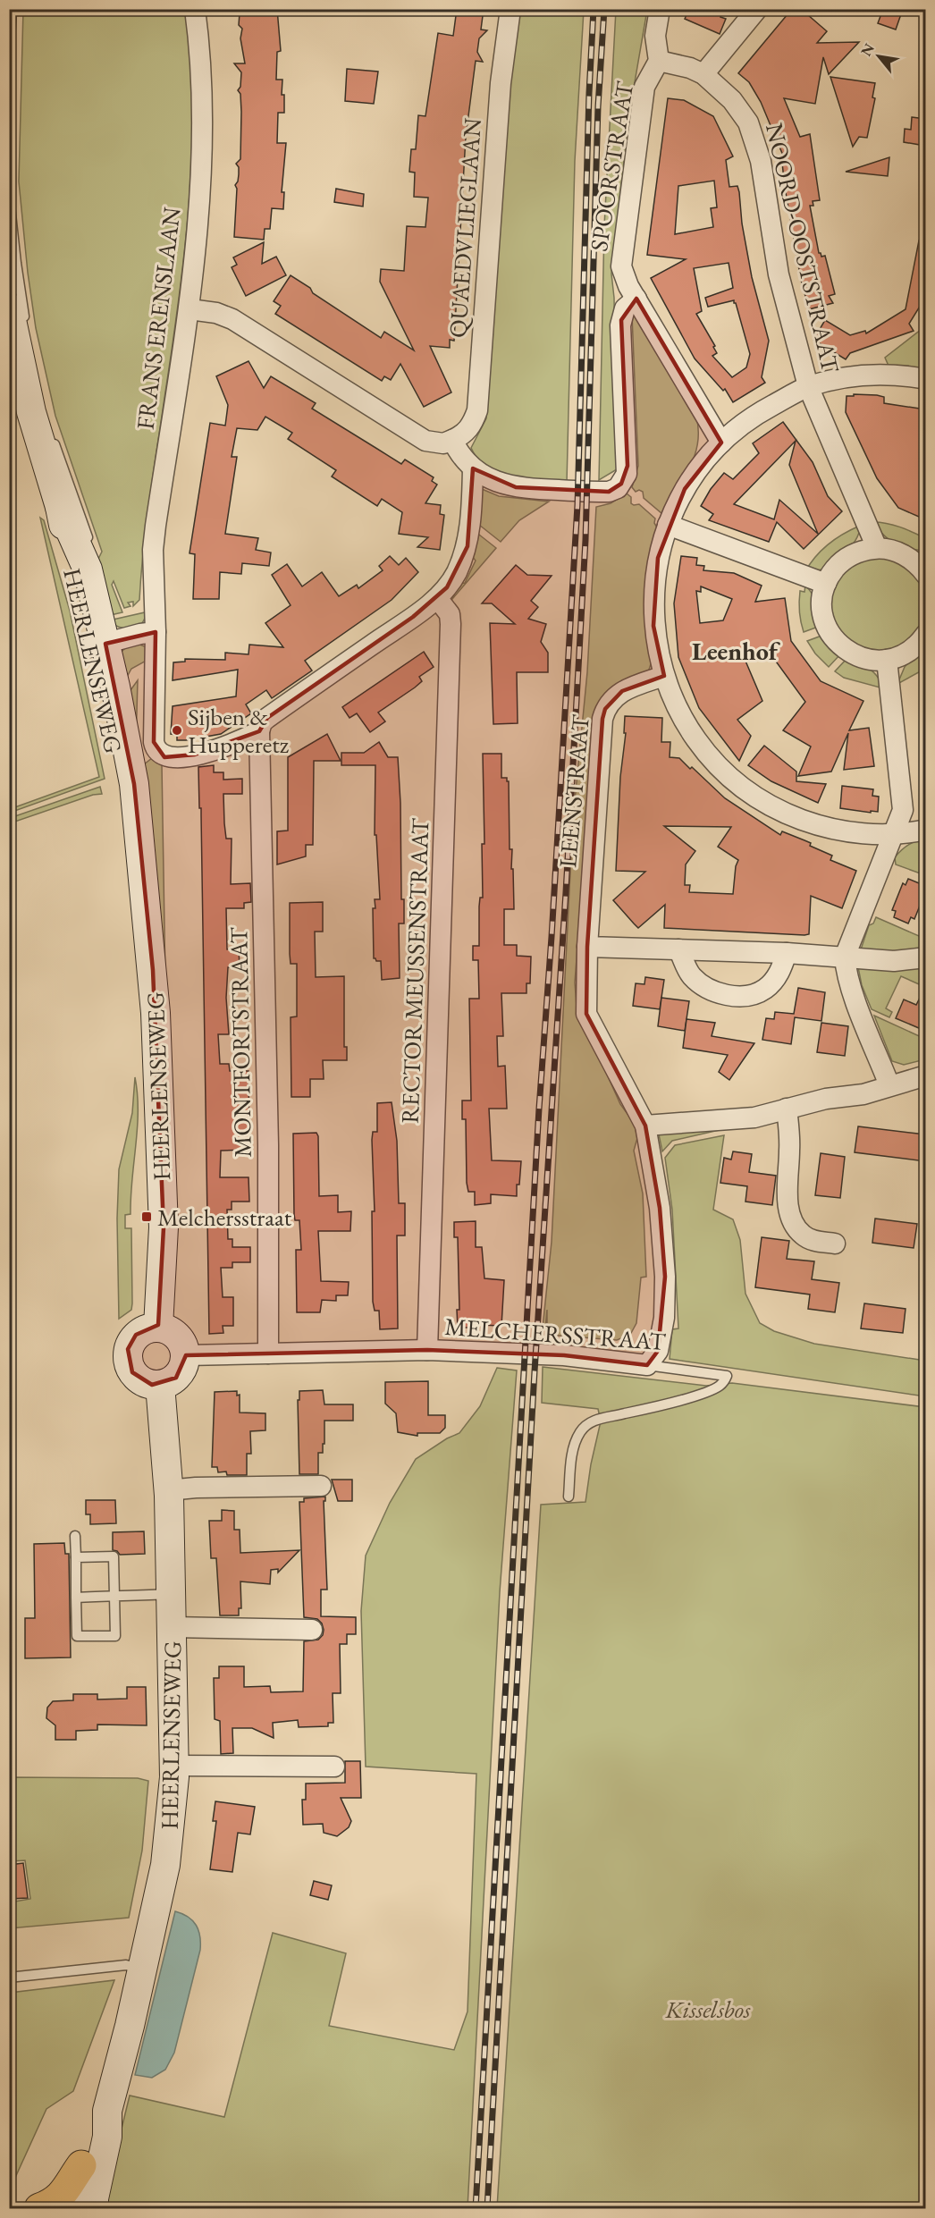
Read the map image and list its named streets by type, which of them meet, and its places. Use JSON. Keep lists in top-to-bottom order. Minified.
{"streets":{"main road":["HEERLENSEWEG"],"street":["SPOORSTRAAT","QUAEDVLIEGLAAN","NOORD-OOSTSTRAAT","FRANS ERENSLAAN","LEENSTRAAT","RECTOR MEUSSENSTRAAT","MONTFORTSTRAAT","MELCHERSSTRAAT"]},"crossings":[["SPOORSTRAAT","NOORD-OOSTSTRAAT"],["FRANS ERENSLAAN","MONTFORTSTRAAT"],["HEERLENSEWEG","MELCHERSSTRAAT"],["LEENSTRAAT","MELCHERSSTRAAT"],["RECTOR MEUSSENSTRAAT","MELCHERSSTRAAT"],["MONTFORTSTRAAT","MELCHERSSTRAAT"]],"districts":["Leenhof"],"parks":["Kisselsbos"],"places":{"other":["Sijben & Hupperetz"],"transit":["Melchersstraat"]},"north":"top left"}
